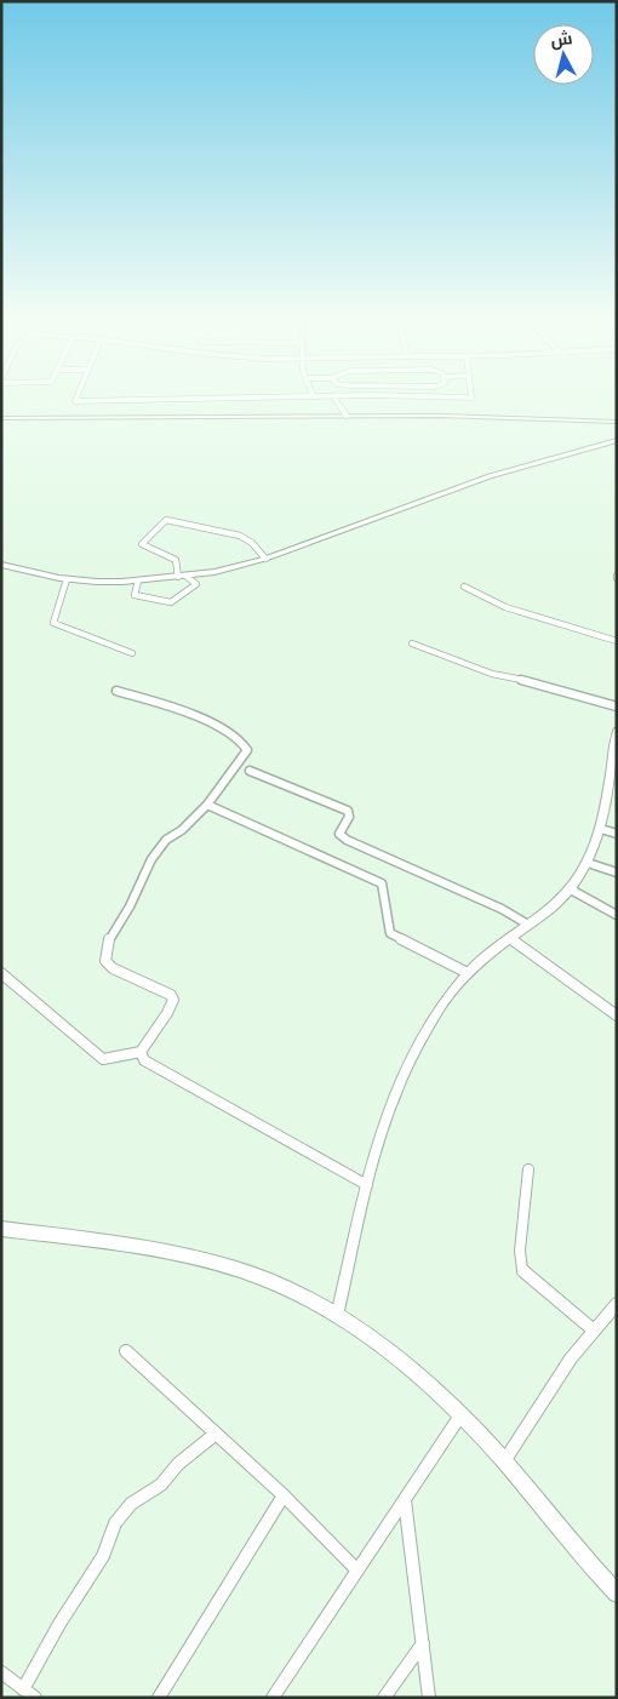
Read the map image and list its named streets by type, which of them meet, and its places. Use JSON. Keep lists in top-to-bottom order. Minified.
{"north":"top"}
